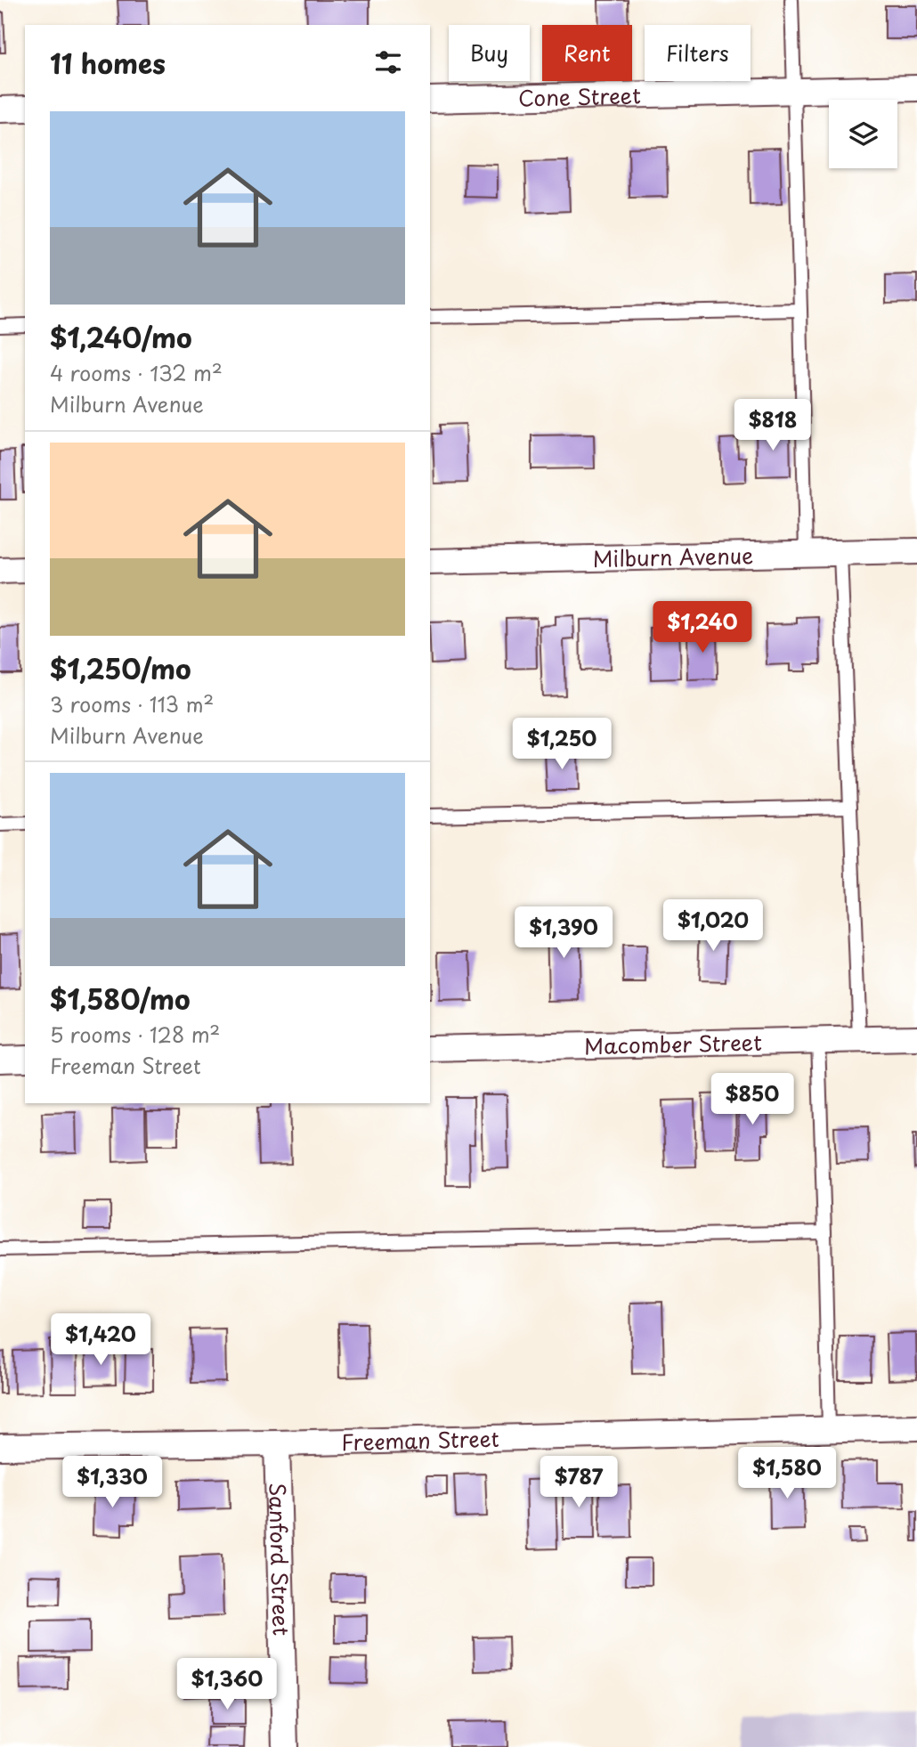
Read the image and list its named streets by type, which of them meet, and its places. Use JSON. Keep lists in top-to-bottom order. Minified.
{"streets":{"street":["Cone Street","Milburn Avenue","Macomber Street","Freeman Street","Sanford Street"]},"crossings":[["Freeman Street","Sanford Street"]],"page":{"chip":["Buy","Rent","Filters"],"heading":"11 homes","list":[{"name":"$1,240/mo","note":"4 rooms · 132 m² · Milburn Avenue"},{"name":"$1,250/mo","note":"3 rooms · 113 m² · Milburn Avenue"},{"name":"$1,580/mo","note":"5 rooms · 128 m² · Freeman Street"}],"price":["$818","$1,240","$1,250","$1,020","$1,390","$850","$1,420","$1,580","$1,330","$787","$1,360"]}}
